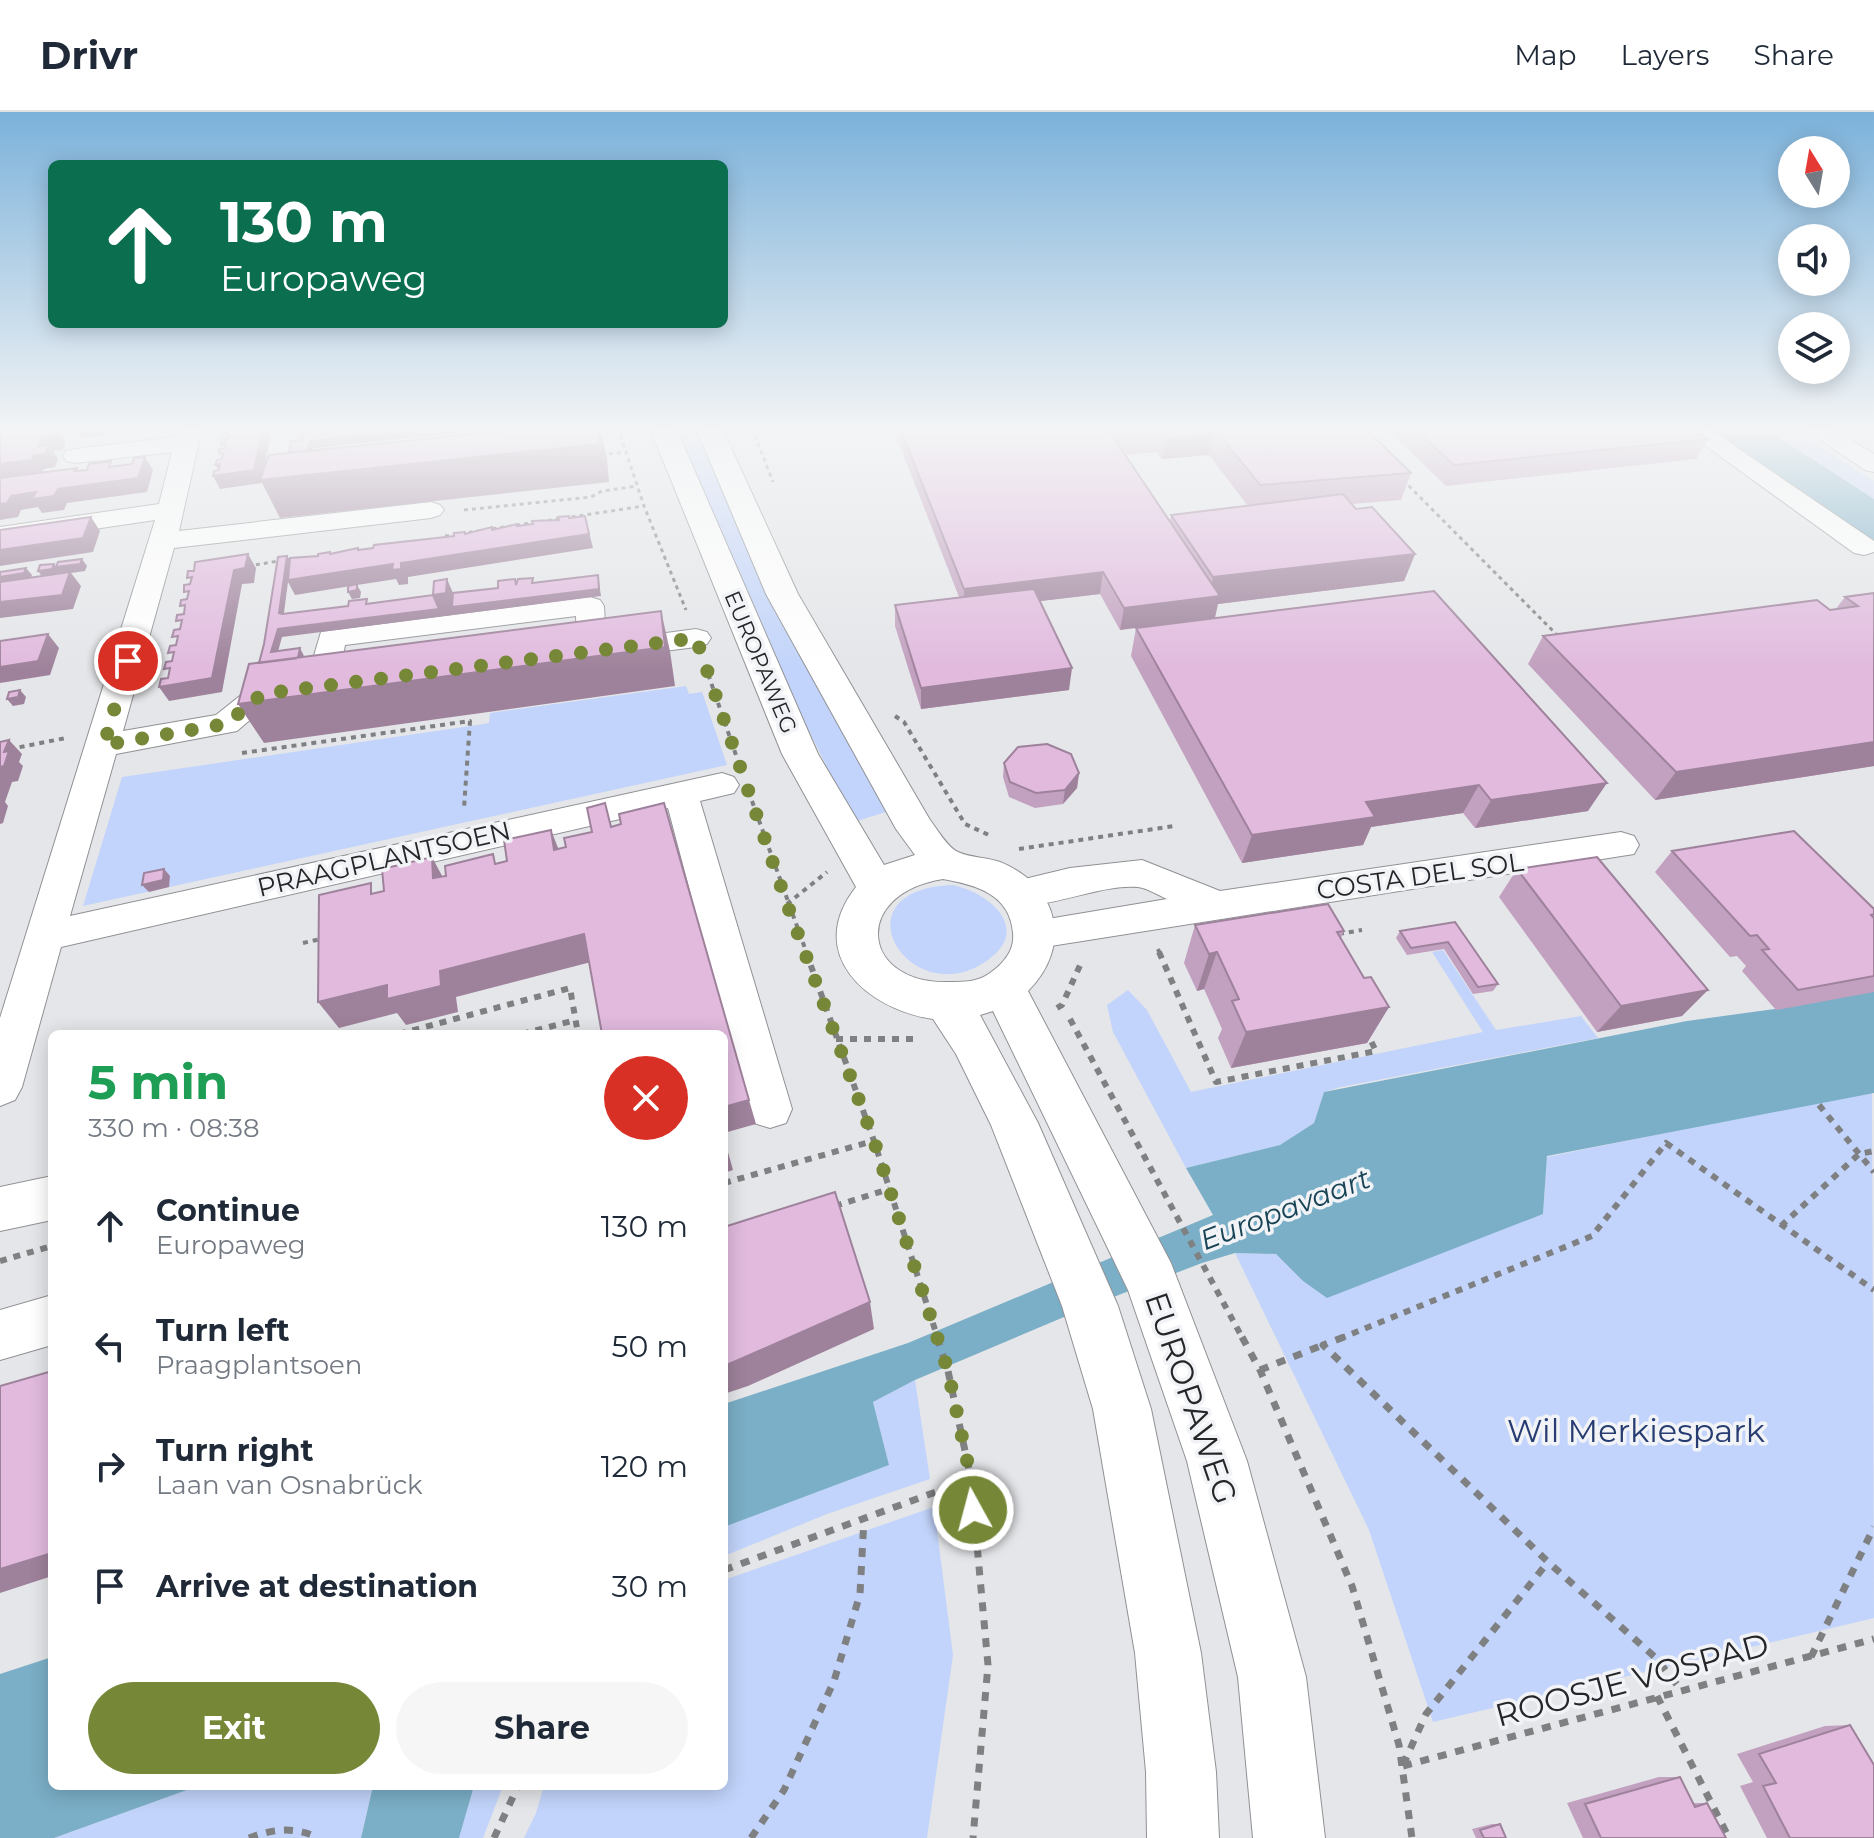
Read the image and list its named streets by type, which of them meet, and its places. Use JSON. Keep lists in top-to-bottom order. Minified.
{"streets":{"main road":["EUROPAWEG"],"street":["PRAAGPLANTSOEN","COSTA DEL SOL"],"path":["ROOSJE VOSPAD"]},"crossings":[["EUROPAWEG","PRAAGPLANTSOEN"],["EUROPAWEG","COSTA DEL SOL"]],"water":["Europavaart"],"parks":["Wil Merkiespark"],"north":"top","page":{"header":"Drivr","nav":["Map","Layers","Share"],"turn":["130 m","Europaweg"],"heading":["5 min","330 m · 08:38"],"list":[{"name":"Continue","note":"Europaweg","value":"130 m"},{"name":"Turn left","note":"Praagplantsoen","value":"50 m"},{"name":"Turn right","note":"Laan van Osnabrück","value":"120 m"},{"name":"Arrive at destination","value":"30 m"}],"buttons":["Exit","Share"]}}
